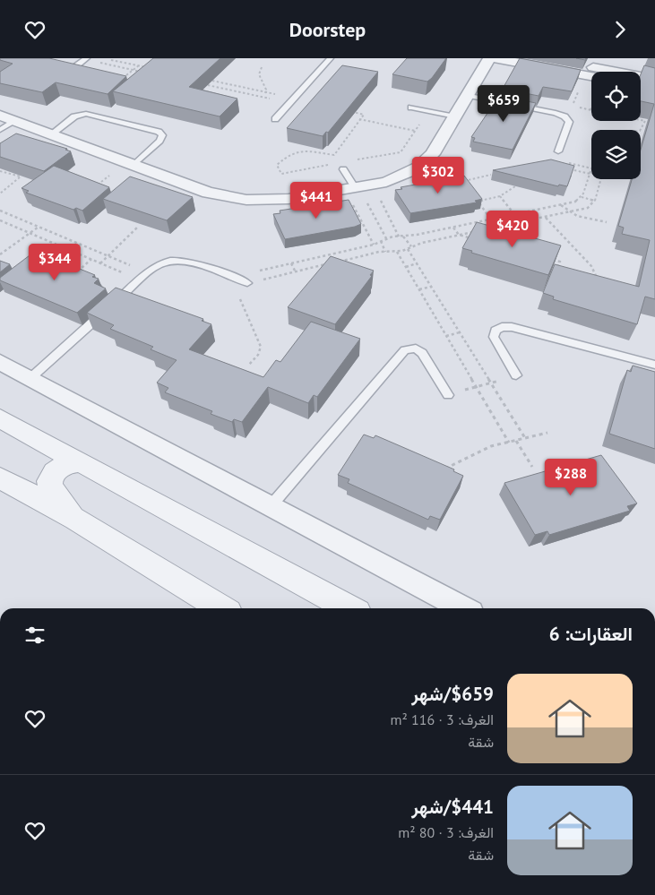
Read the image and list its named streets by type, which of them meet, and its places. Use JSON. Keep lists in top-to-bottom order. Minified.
{"page":{"header":"Doorstep","price":["$659","$302","$441","$420","$344","$288"],"heading":"العقارات: 6","list":[{"name":"$659/شهر","note":"الغرف: 3 · 116 m² · شقة"},{"name":"$441/شهر","note":"الغرف: 3 · 80 m² · شقة"}]}}
